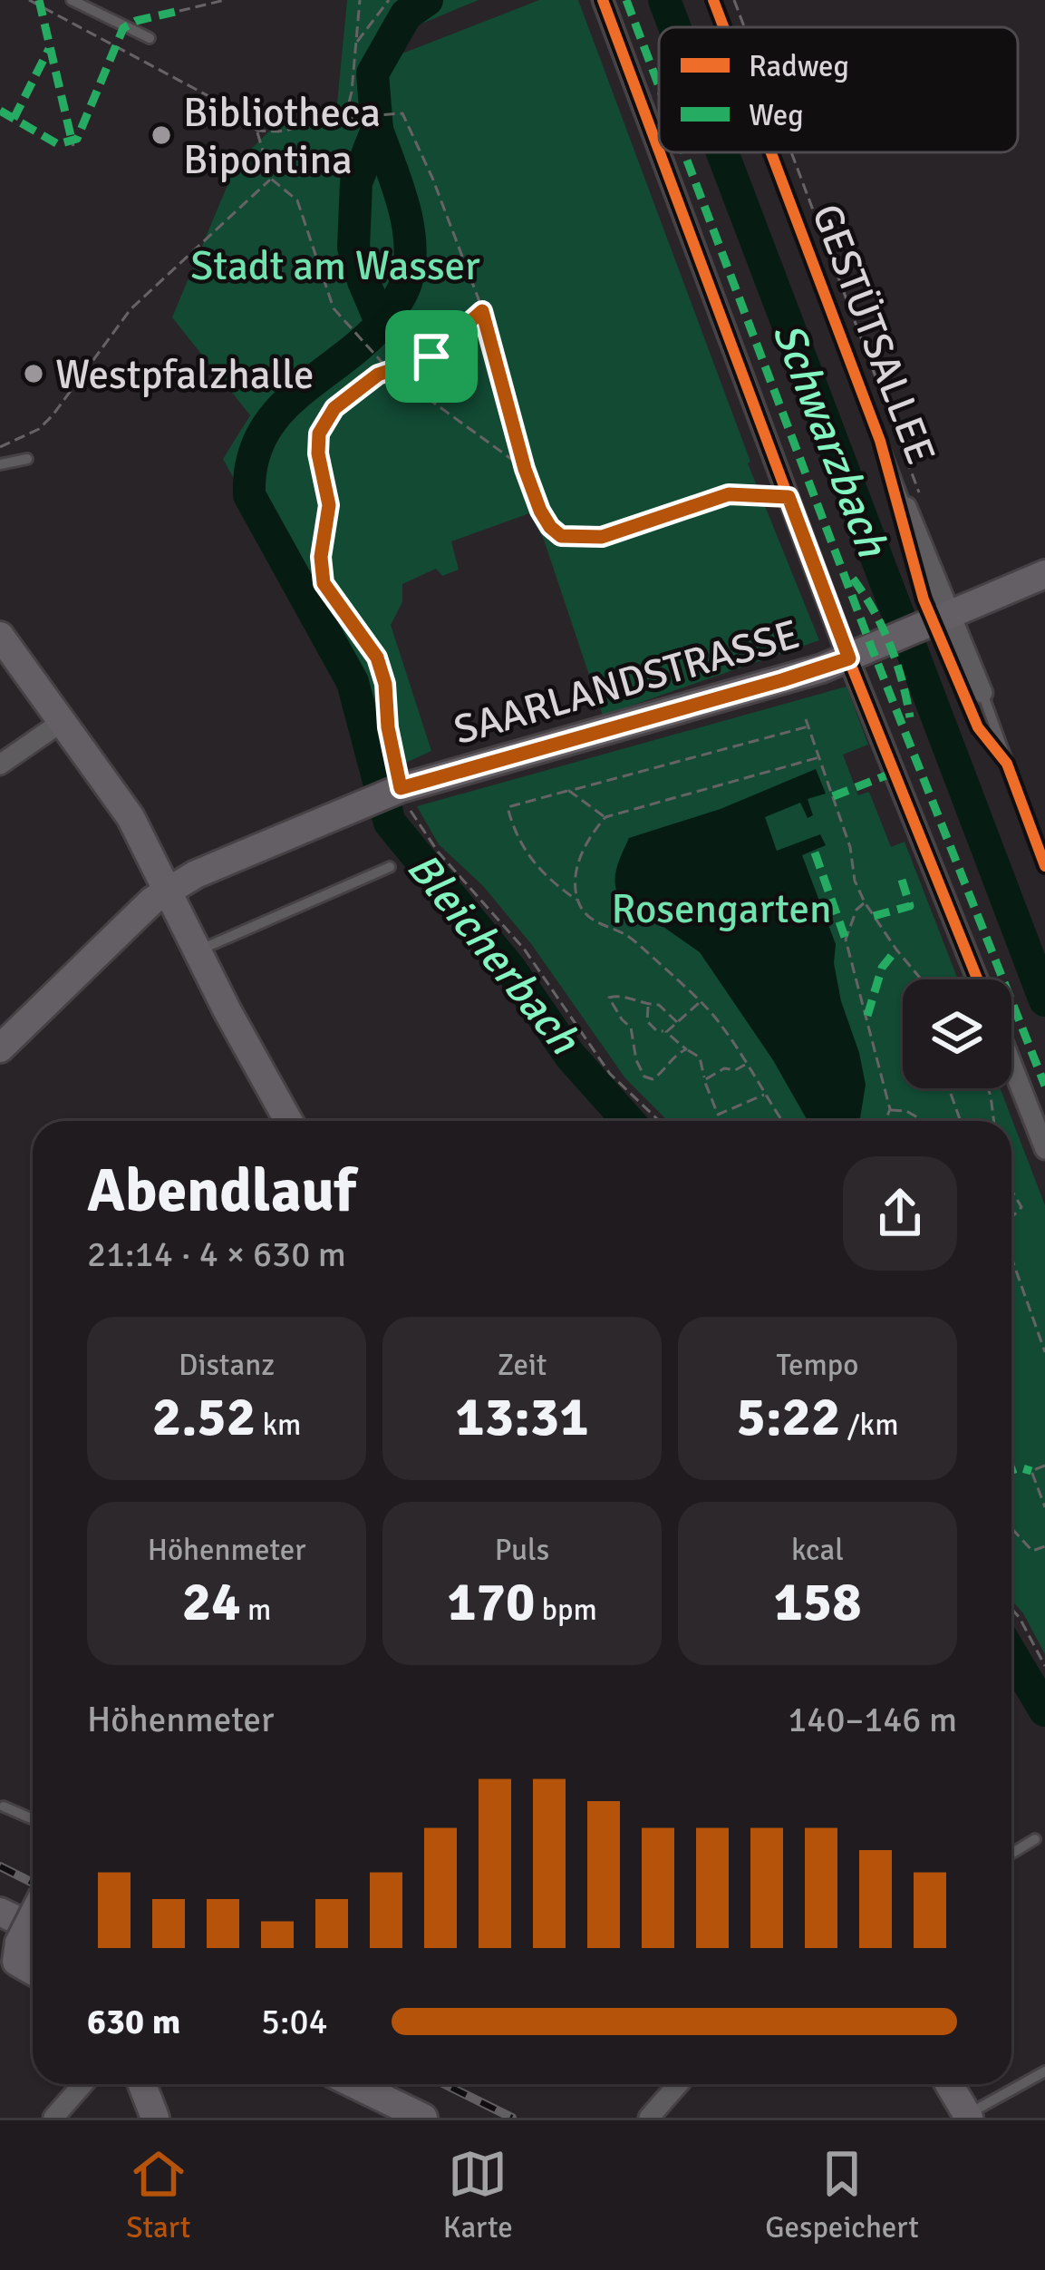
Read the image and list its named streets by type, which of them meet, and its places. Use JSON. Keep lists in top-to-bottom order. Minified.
{"streets":{"main road":["SAARLANDSTRASSE"],"street":["GESTÜTSALLEE"]},"crossings":[["GESTÜTSALLEE","SAARLANDSTRASSE"]],"water":["Schwarzbach","Bleicherbach"],"parks":["Stadt am Wasser","Rosengarten"],"places":["Bibliotheca Bipontina","Westpfalzhalle"],"legend":["Radweg","Weg"],"page":{"heading":["Abendlauf","21:14 · 4 × 630 m"],"stats":[["Distanz","2.52 km"],["Zeit","13:31"],["Tempo","5:22 /km"],["Höhenmeter","24 m"],["Puls","170 bpm"],["kcal","158"]],"chart":["Höhenmeter","140–146 m"],"list":[{"name":"630 m","note":"5:04"}],"tabs":["Start","Karte","Gespeichert"]}}
